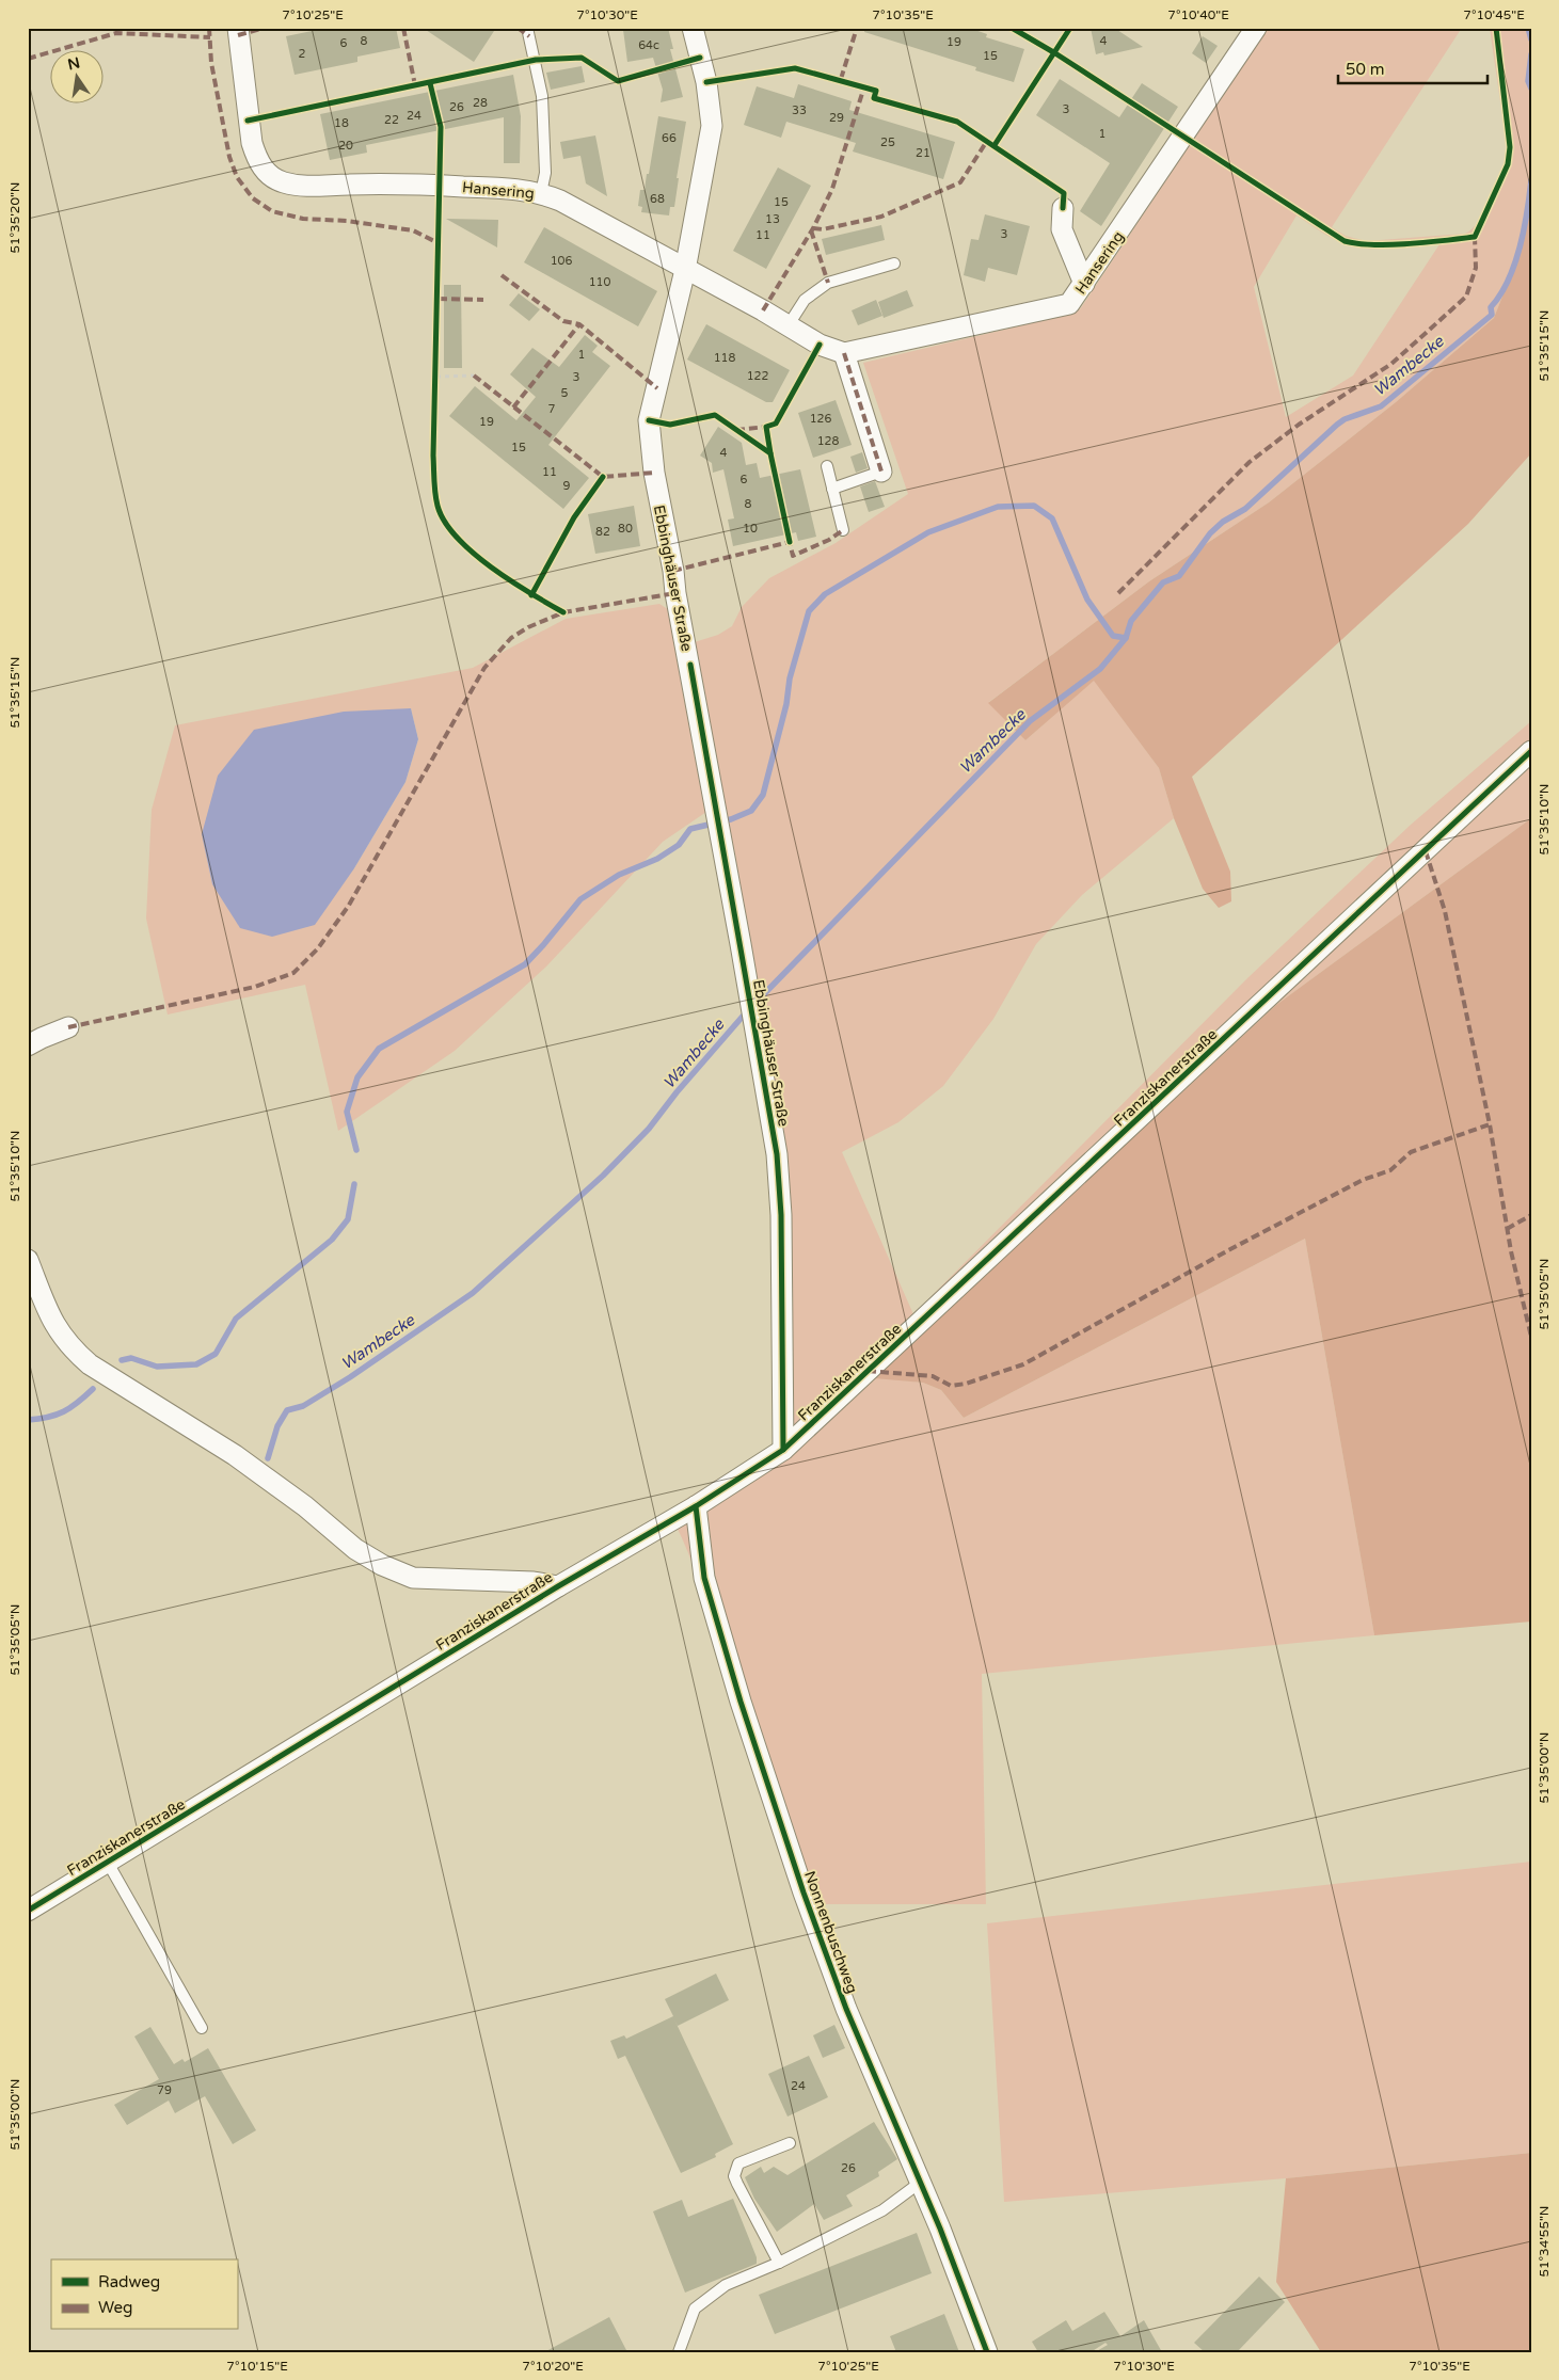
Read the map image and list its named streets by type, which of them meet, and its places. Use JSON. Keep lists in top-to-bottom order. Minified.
{"streets":{"street":["Hansering","Ebbinghäuser Straße","Franziskanerstraße","Nonnenbuschweg"]},"crossings":[["Hansering","Ebbinghäuser Straße"],["Ebbinghäuser Straße","Franziskanerstraße"],["Franziskanerstraße","Nonnenbuschweg"]],"water":["Wambecke"],"house_numbers":["8","4","19","6","64c","2","15","28","26","3","33","24","29","22","18","1","66","25","20","21","68","15","13","3","11","106","110","1","118","122","3","5","7","126","19","128","15","4","11","6","9","8","80","10","82","24","79","26"],"legend":["Radweg","Weg"],"scale_bar":"50 m","north":"top","coordinates":["7°10'25\"E","7°10'30\"E","7°10'35\"E","7°10'40\"E","7°10'45\"E","51°35'20\"N","51°35'15\"N","51°35'10\"N","51°35'05\"N","51°35'00\"N","51°34'55\"N","7°10'15\"E","7°10'20\"E"]}
